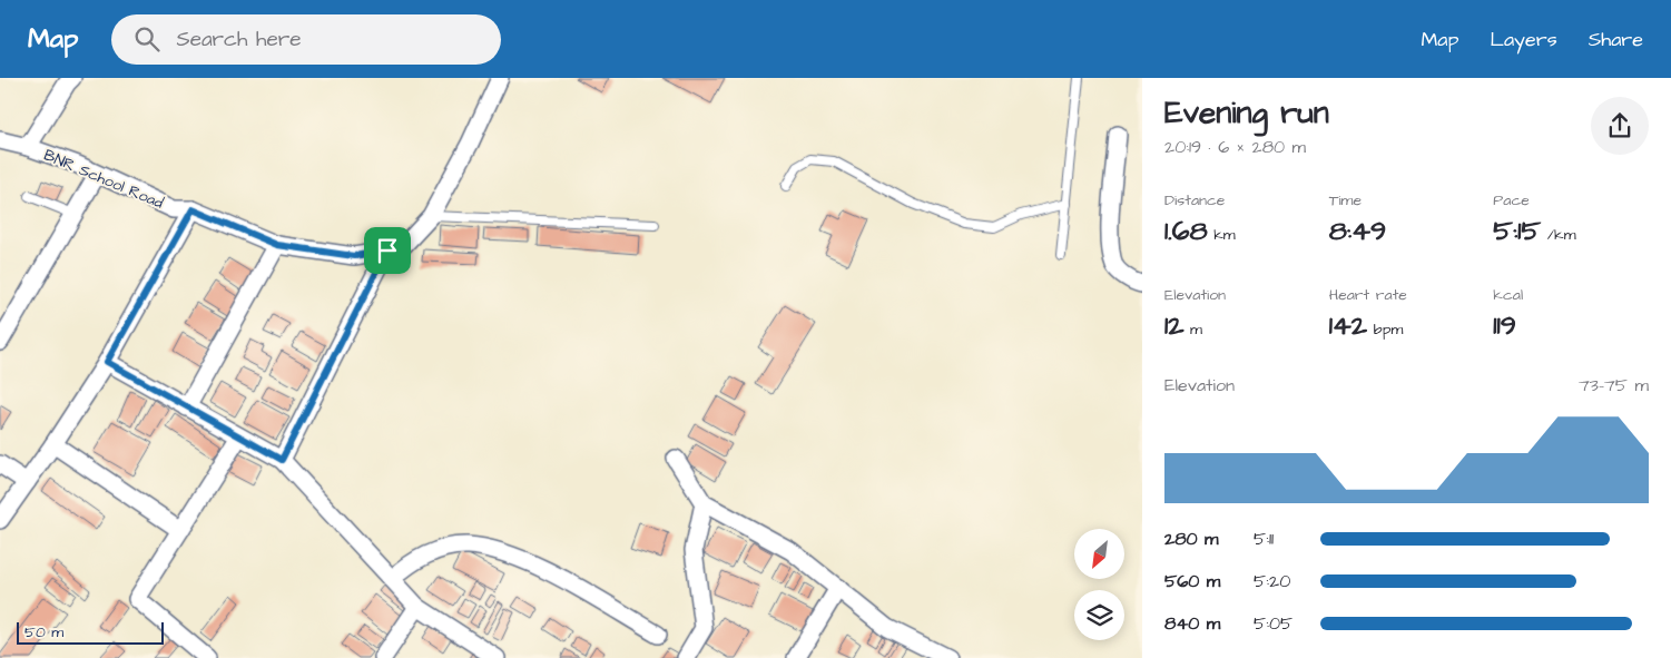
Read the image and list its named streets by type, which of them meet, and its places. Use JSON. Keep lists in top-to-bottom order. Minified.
{"streets":{"street":["BNR School Road"]},"scale_bar":"50 m","north":"bottom left","page":{"header":"Map","search":"Search here","nav":["Map","Layers","Share"],"heading":["Evening run","20:19 · 6 × 280 m"],"stats":[["Distance","1.68 km"],["Time","8:49"],["Pace","5:15 /km"],["Elevation","12 m"],["Heart rate","142 bpm"],["kcal","119"]],"chart":["Elevation","73–75 m"],"list":[{"name":"280 m","note":"5:11"},{"name":"560 m","note":"5:20"},{"name":"840 m","note":"5:05"}],"scale":"50 m"}}
